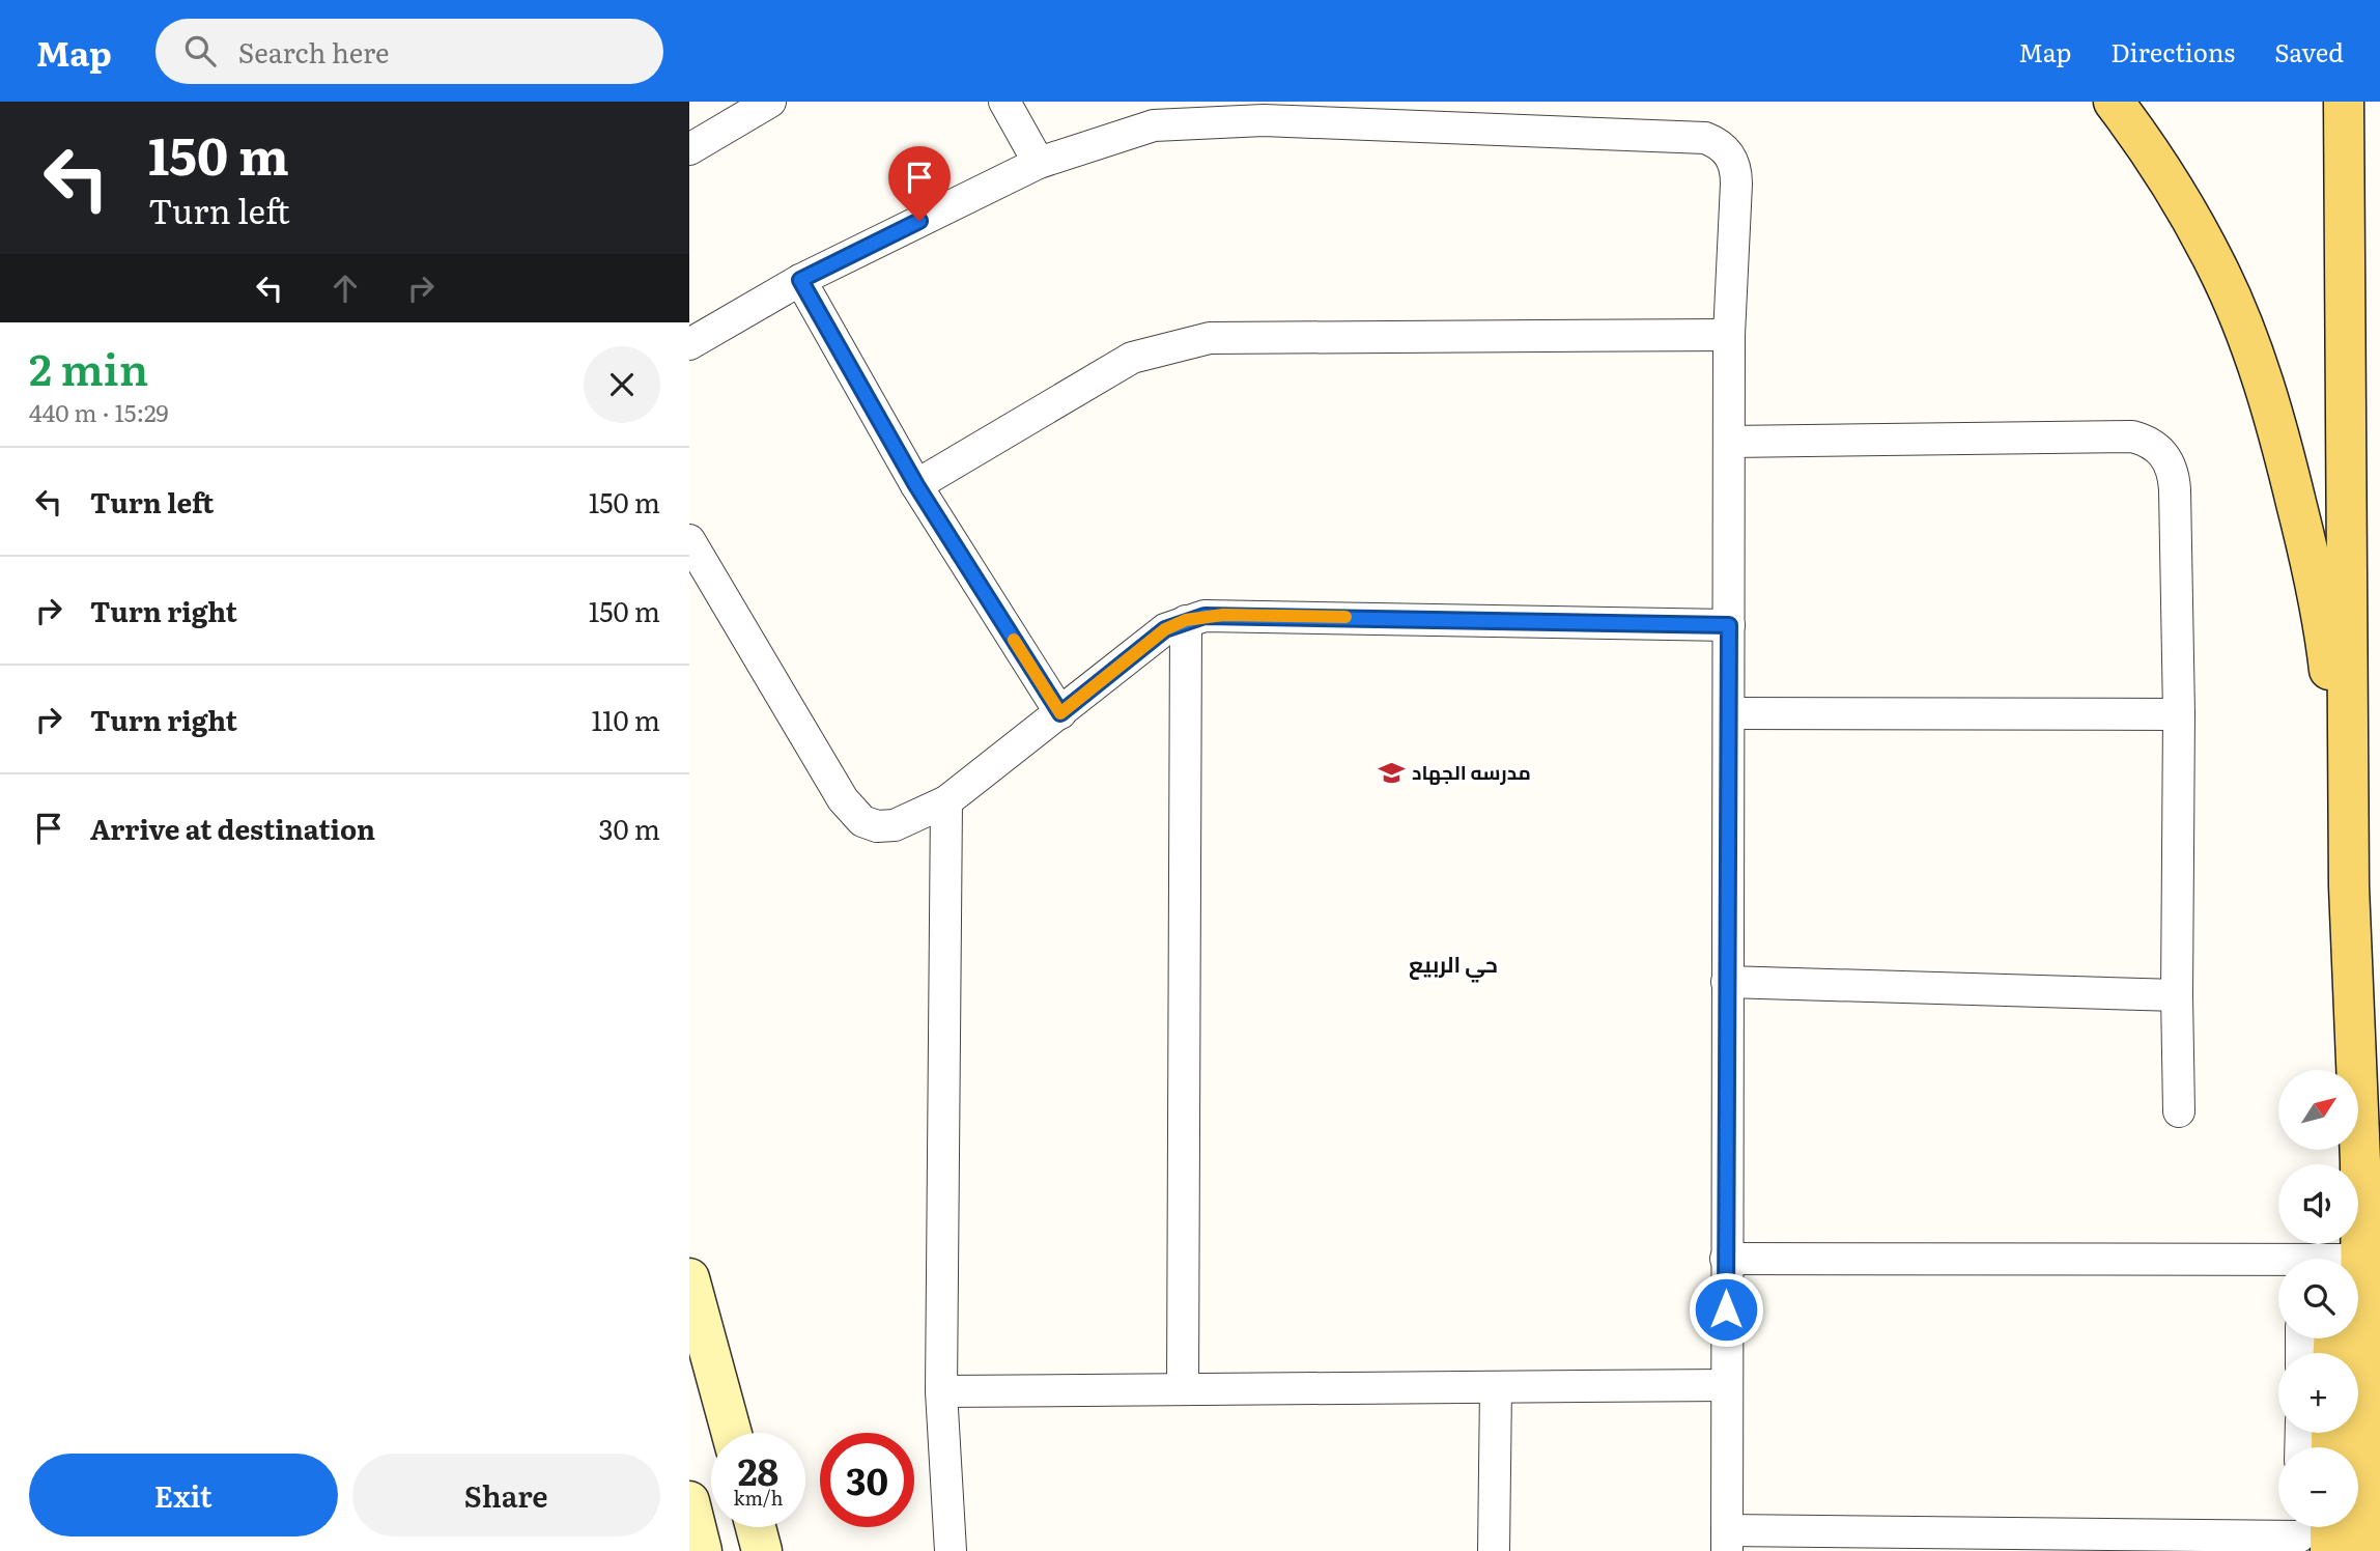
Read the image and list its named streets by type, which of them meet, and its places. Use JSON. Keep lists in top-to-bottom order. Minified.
{"districts":["حي الربيع"],"places":{"school or university":["مدرسه الجهاد"]},"north":"top right","page":{"header":"Map","search":"Search here","nav":["Map","Directions","Saved"],"turn":["150 m","Turn left"],"heading":["2 min","440 m · 15:29"],"list":[{"name":"Turn left","value":"150 m"},{"name":"Turn right","value":"150 m"},{"name":"Turn right","value":"110 m"},{"name":"Arrive at destination","value":"30 m"}],"map_buttons":["+","−"],"speed":"28 km/h","limit":"30","buttons":["Exit","Share"]}}
